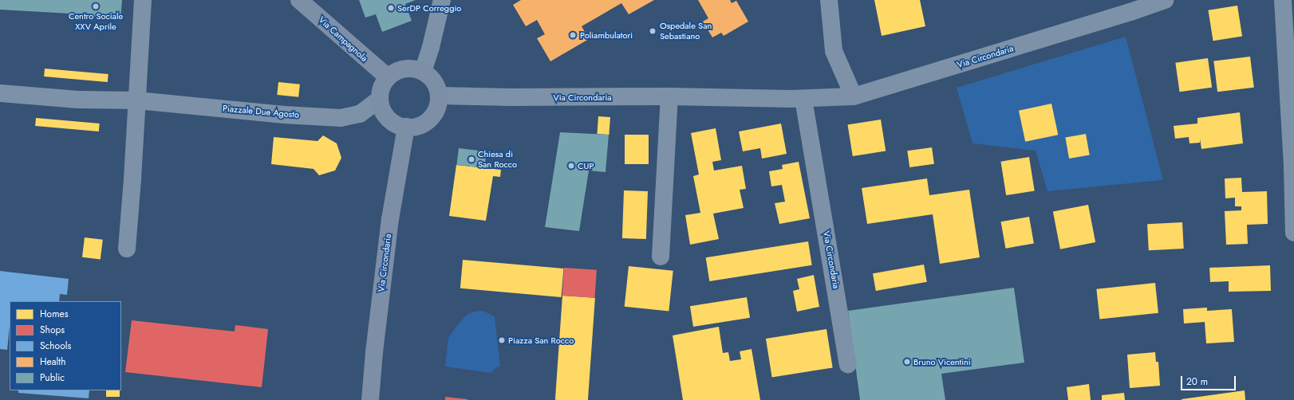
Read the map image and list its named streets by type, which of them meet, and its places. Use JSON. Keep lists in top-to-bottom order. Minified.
{"streets":{"main road":["Via Campagnola","Via Circondaria"],"street":["Piazzale Due Agosto"]},"crossings":[["Via Campagnola","Via Circondaria"],["Via Campagnola","Piazzale Due Agosto"],["Via Circondaria","Piazzale Due Agosto"]],"places":["Centro Sociale XXV Aprile","SerDP Correggio","Ospedale San Sebastiano","Poliambulatori","Chiesa di San Rocco","CUP","Piazza San Rocco","Bruno Vicentini"],"legend":["Homes","Shops","Schools","Health","Public"],"scale_bar":"20 m"}
